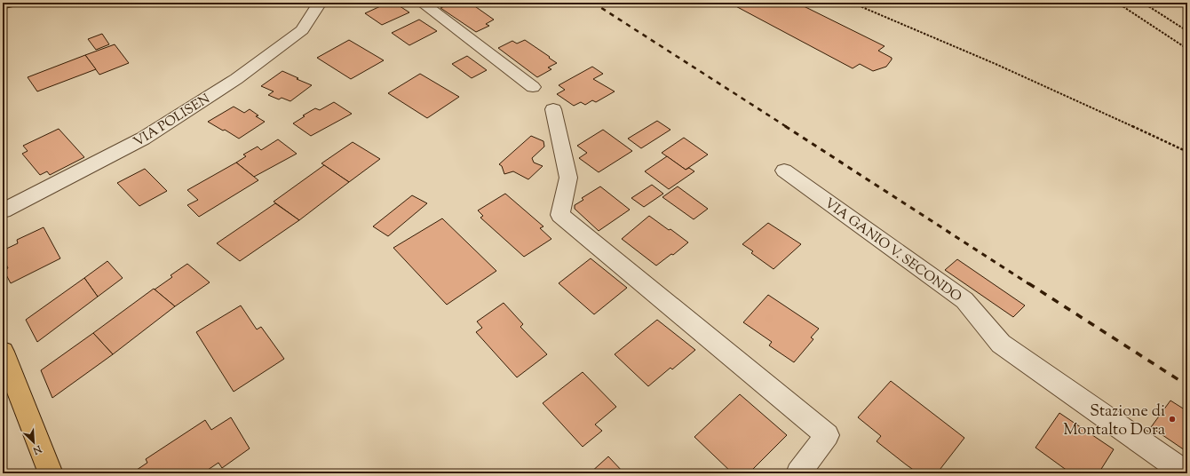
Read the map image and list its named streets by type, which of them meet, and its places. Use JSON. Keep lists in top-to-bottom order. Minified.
{"streets":{"street":["VIA POLISEN","VIA GANIO V. SECONDO"]},"places":["Stazione di Montalto Dora"],"north":"bottom right"}
